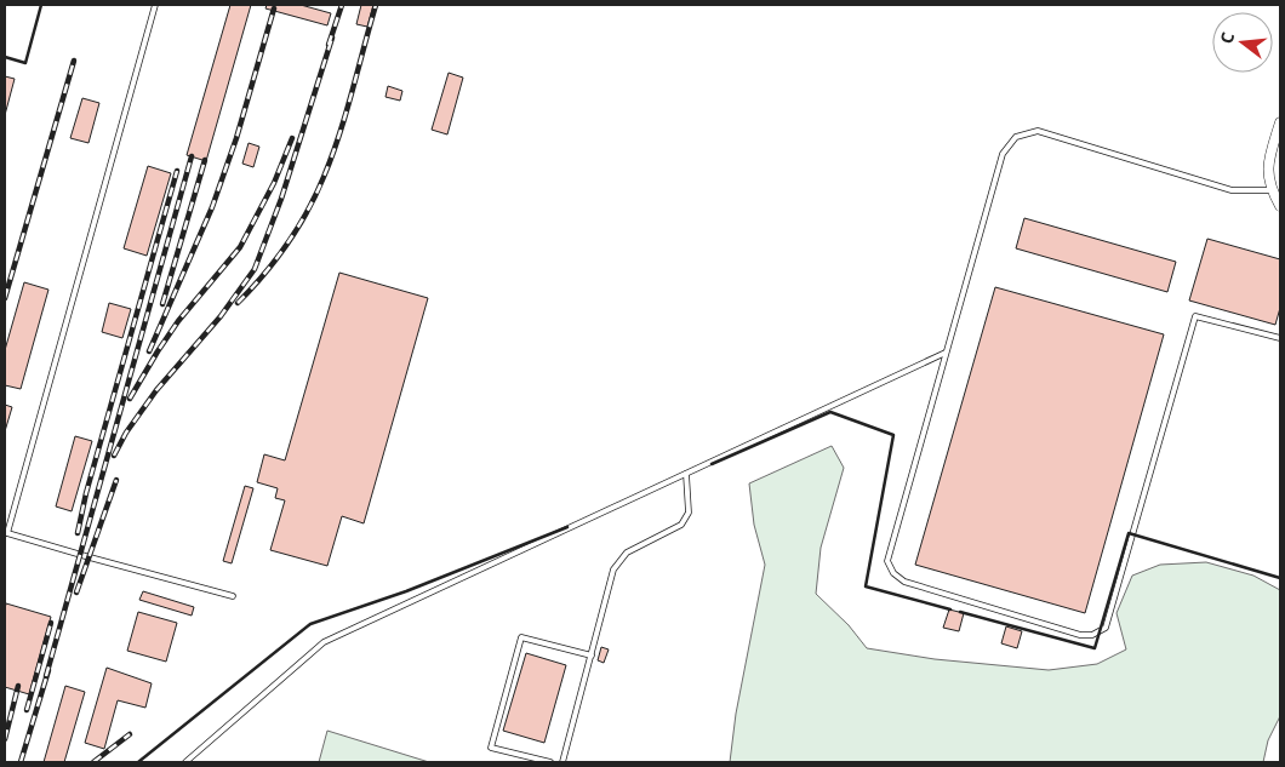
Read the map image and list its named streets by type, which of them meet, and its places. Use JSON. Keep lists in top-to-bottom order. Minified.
{"north":"left"}
